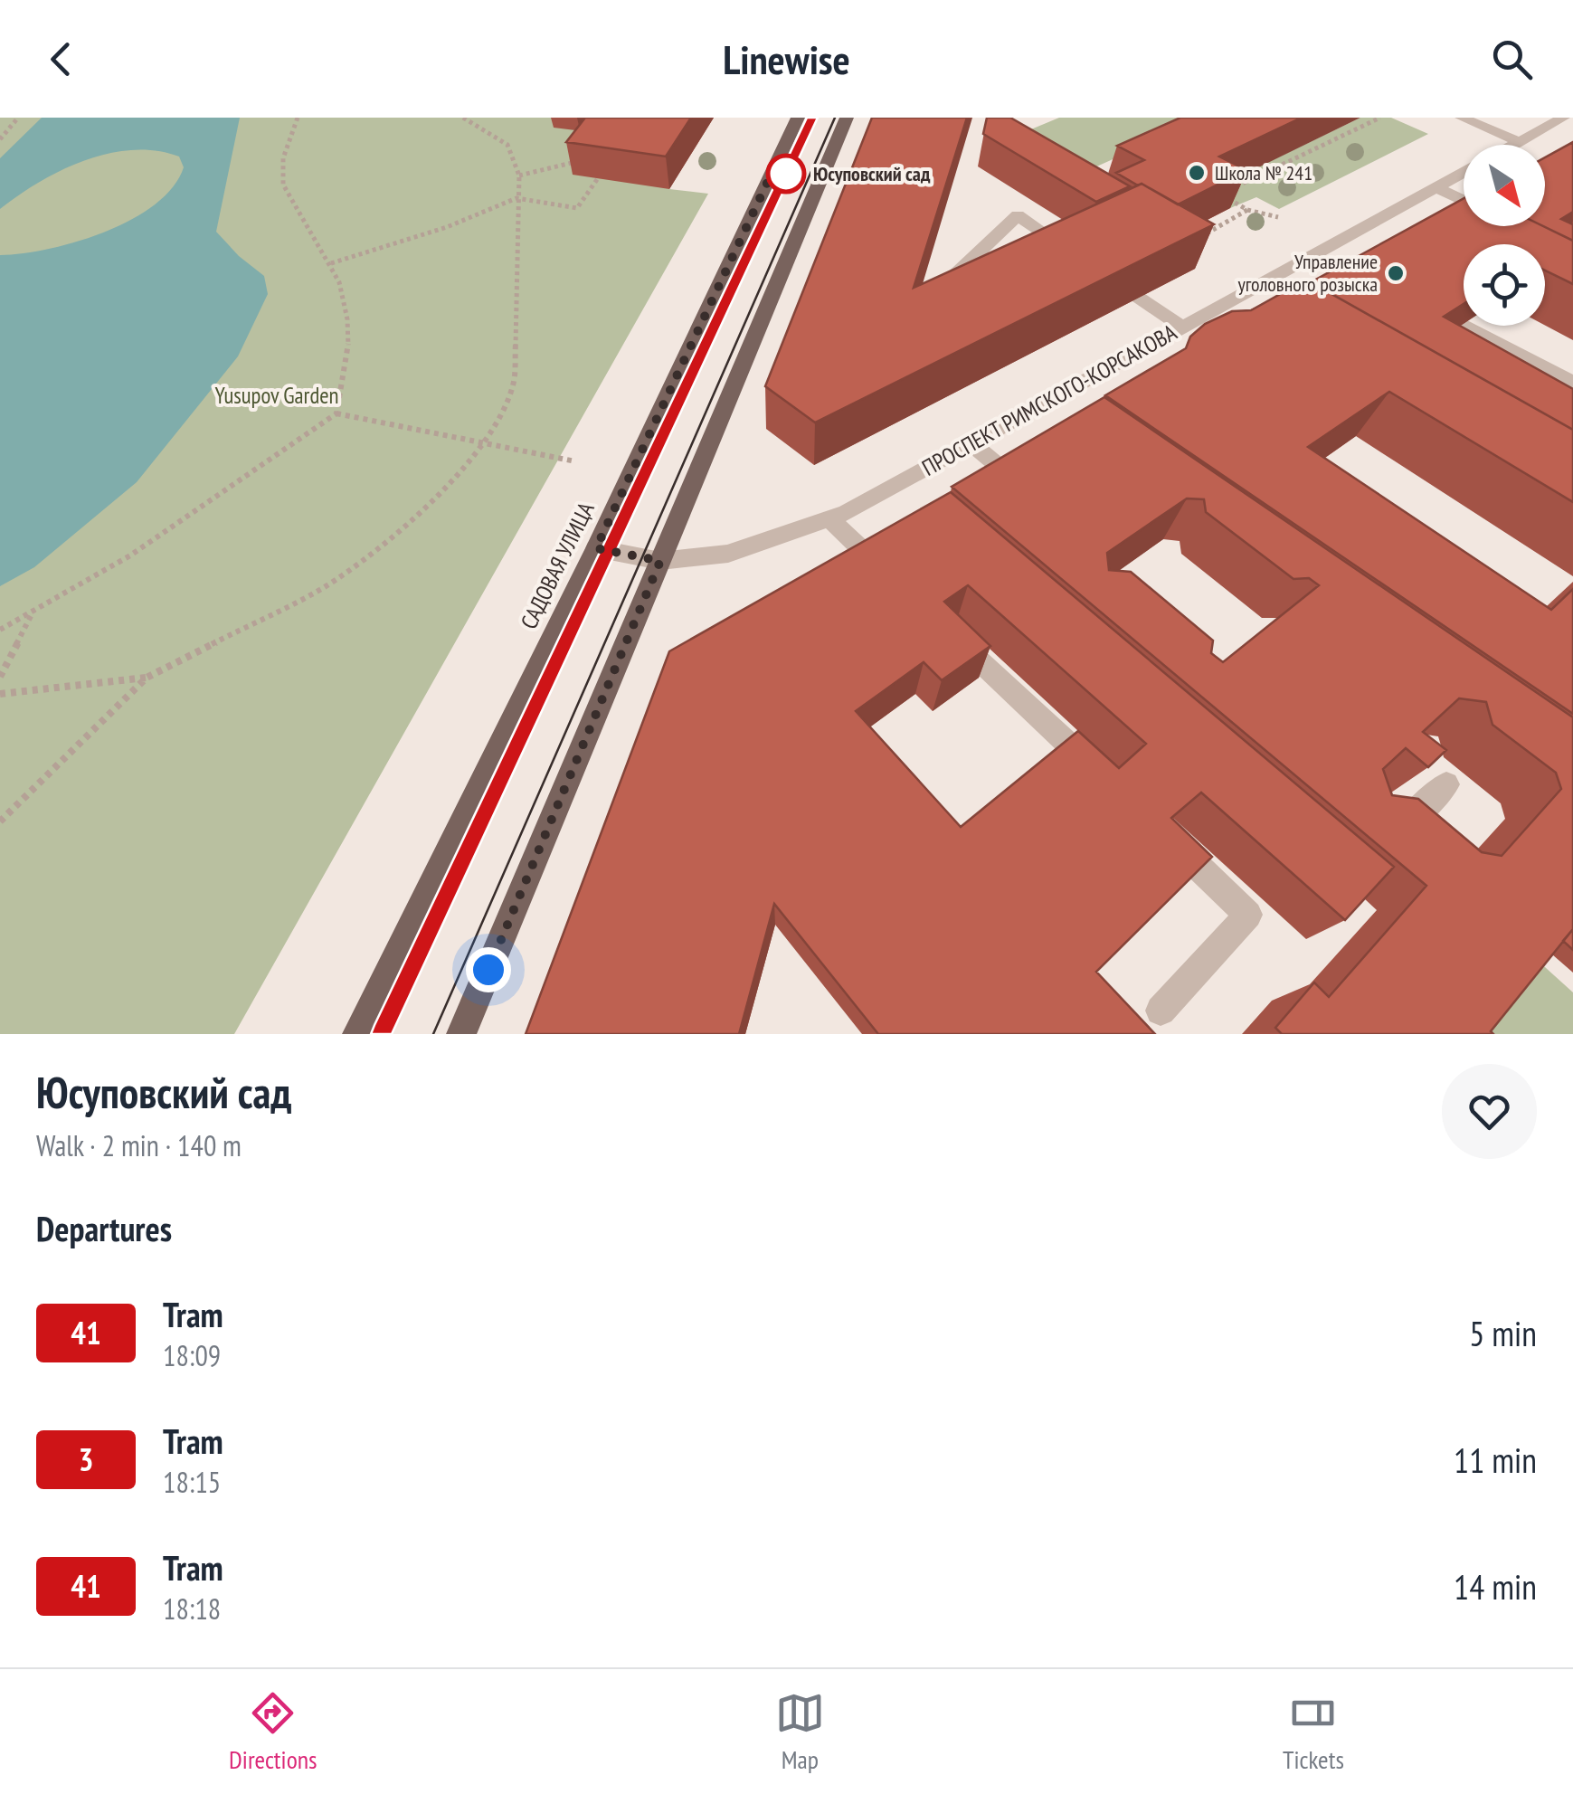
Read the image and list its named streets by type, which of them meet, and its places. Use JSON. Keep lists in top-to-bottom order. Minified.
{"streets":{"main road":["САДОВАЯ УЛИЦА"],"street":["ПРОСПЕКТ РИМСКОГО-КОРСАКОВА"]},"crossings":[["ПРОСПЕКТ РИМСКОГО-КОРСАКОВА","САДОВАЯ УЛИЦА"]],"parks":["Yusupov Garden"],"places":["Школа № 241","Юсуповский сад","Управление уголовного розыска"],"lines":["tram line 41"],"north":"bottom right","page":{"header":"Linewise","heading":[["Юсуповский сад","Walk · 2 min · 140 m"],"Departures"],"list":[{"mark":"41","name":"Tram","note":"18:09","value":"5 min"},{"mark":"3","name":"Tram","note":"18:15","value":"11 min"},{"mark":"41","name":"Tram","note":"18:18","value":"14 min"}],"tabs":["Directions","Map","Tickets"]}}
